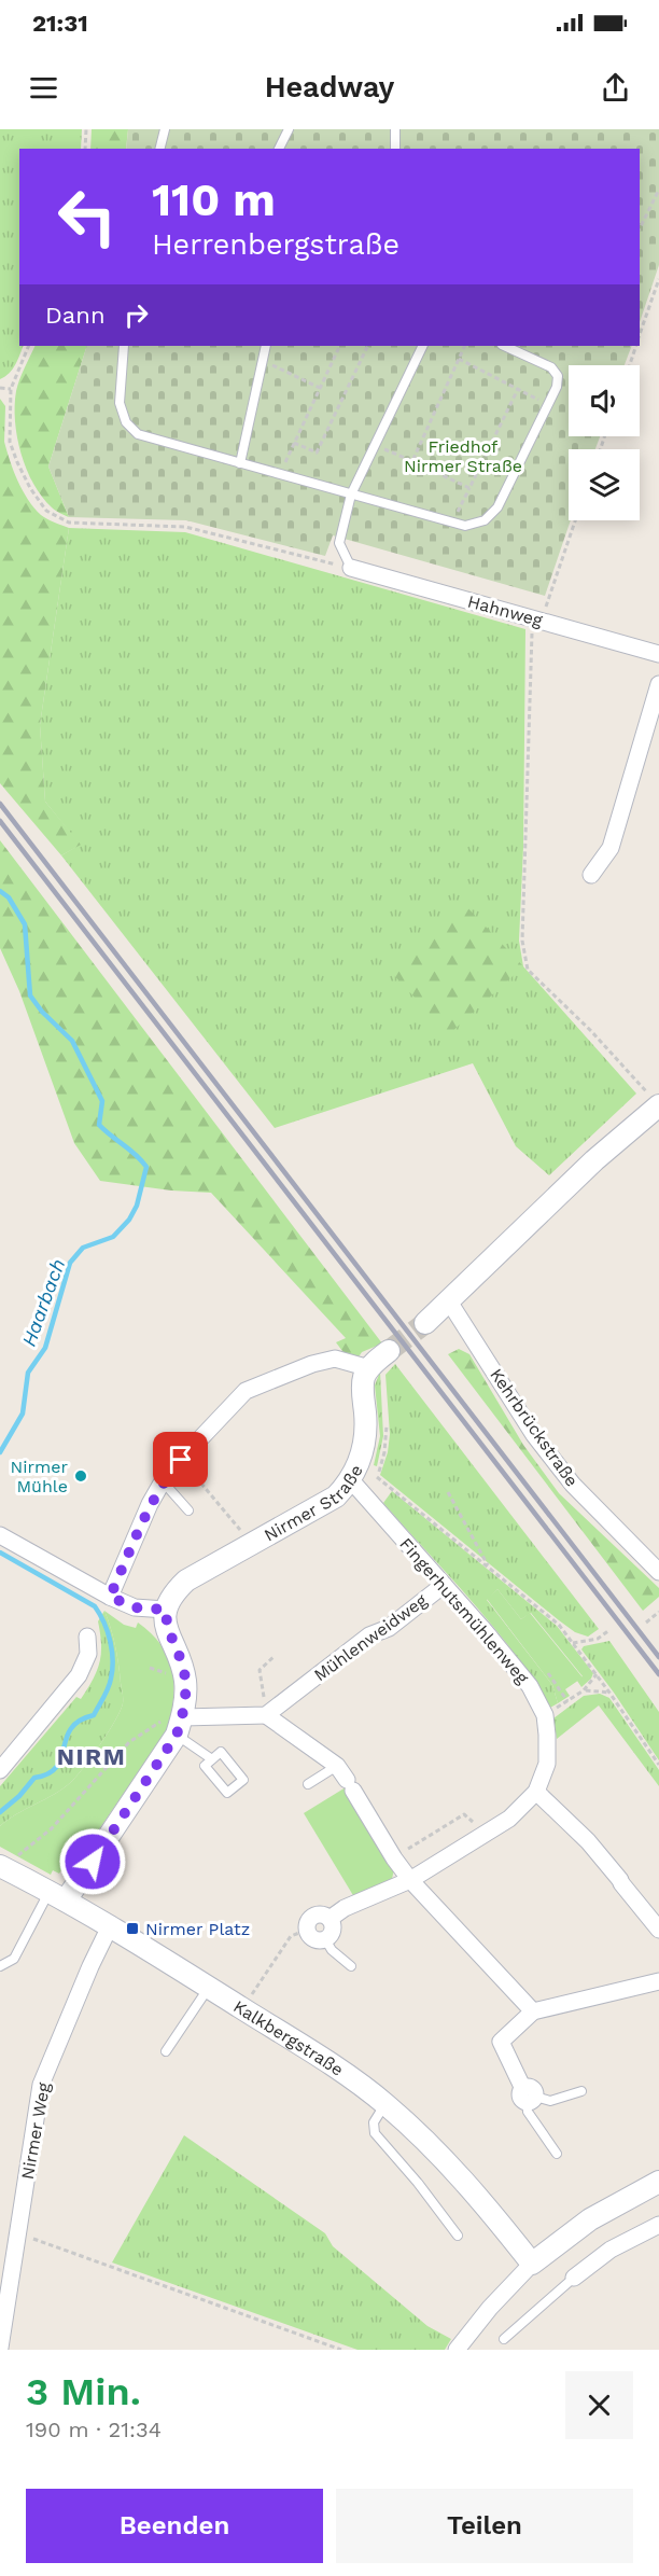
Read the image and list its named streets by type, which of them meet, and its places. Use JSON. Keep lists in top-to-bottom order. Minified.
{"streets":{"street":["Hahnweg","Kehrbrückstraße","Nirmer Straße","Fingerhutsmühlenweg","Mühlenweidweg","Kalkbergstraße","Nirmer Weg"]},"crossings":[["Nirmer Straße","Fingerhutsmühlenweg"],["Fingerhutsmühlenweg","Mühlenweidweg"],["Kalkbergstraße","Nirmer Weg"]],"districts":["NIRM"],"water":["Haarbach"],"parks":["Friedhof Nirmer Straße"],"places":{"other":["Nirmer Mühle"],"transit":["Nirmer Platz"]},"page":{"status":"21:31","header":"Headway","turn":["110 m","Herrenbergstraße"],"then":"Dann","heading":["3 Min.","190 m · 21:34"],"buttons":["Beenden","Teilen"]}}
